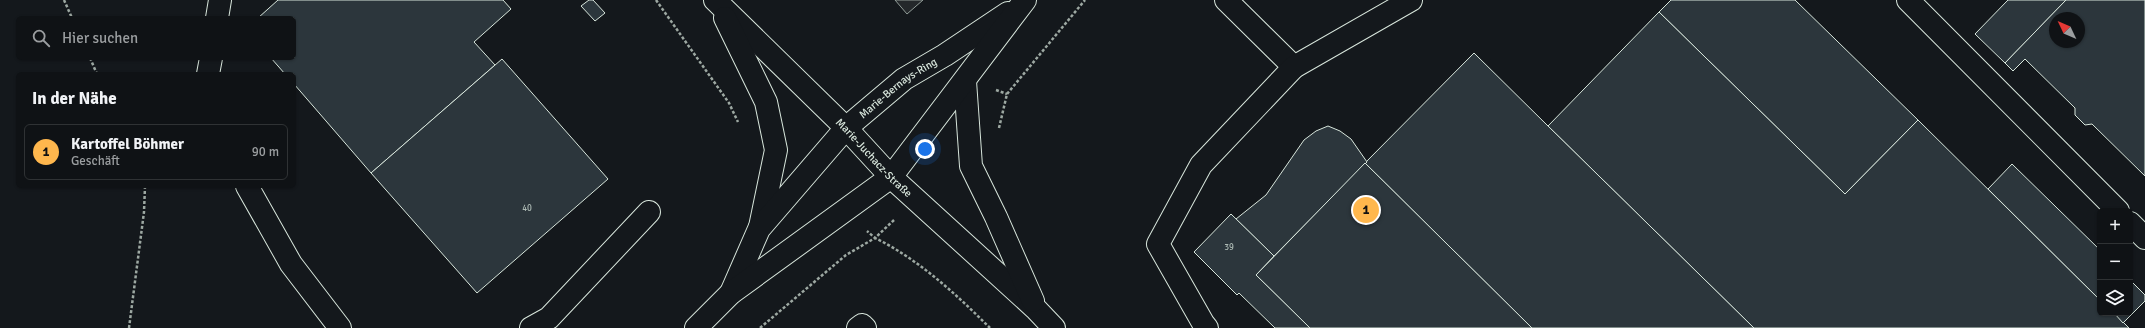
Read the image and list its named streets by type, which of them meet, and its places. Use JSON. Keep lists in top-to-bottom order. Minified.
{"streets":{"street":["Marie-Bernays-Ring","Marie-Juchacz-Straße"]},"crossings":[["Marie-Bernays-Ring","Marie-Juchacz-Straße"]],"house_numbers":["40","39"],"north":"top left","page":{"search":"Hier suchen","heading":"In der Nähe","list":[{"mark":"1","name":"Kartoffel Böhmer","note":"Geschäft","value":"90 m"}],"pins":"1","map_buttons":["+","−"]}}
